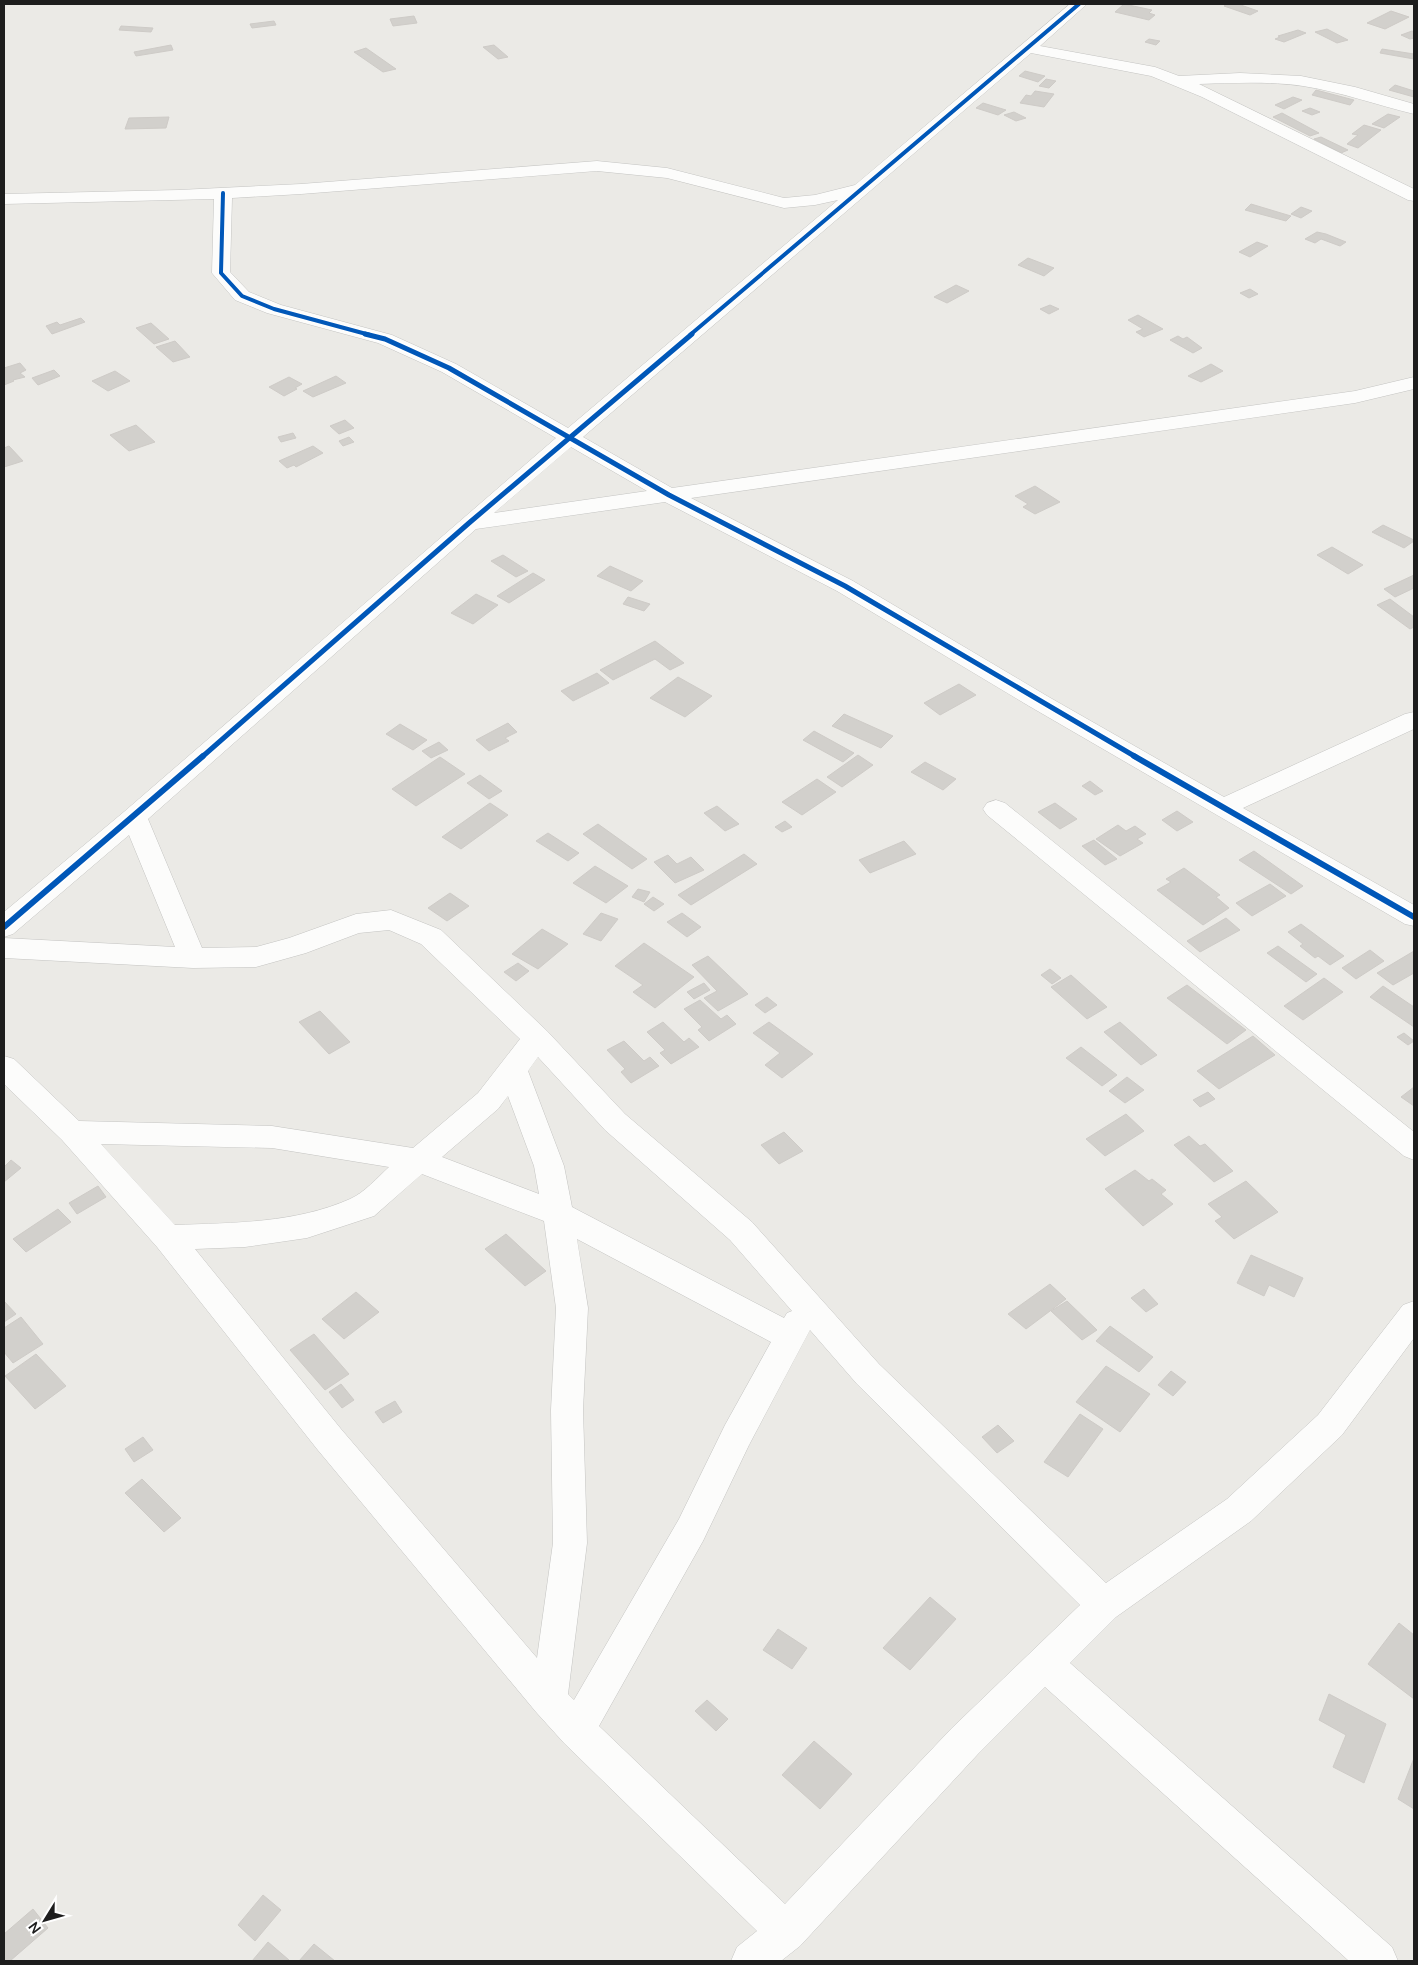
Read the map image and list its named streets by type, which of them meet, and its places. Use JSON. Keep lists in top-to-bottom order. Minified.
{"north":"bottom left"}
